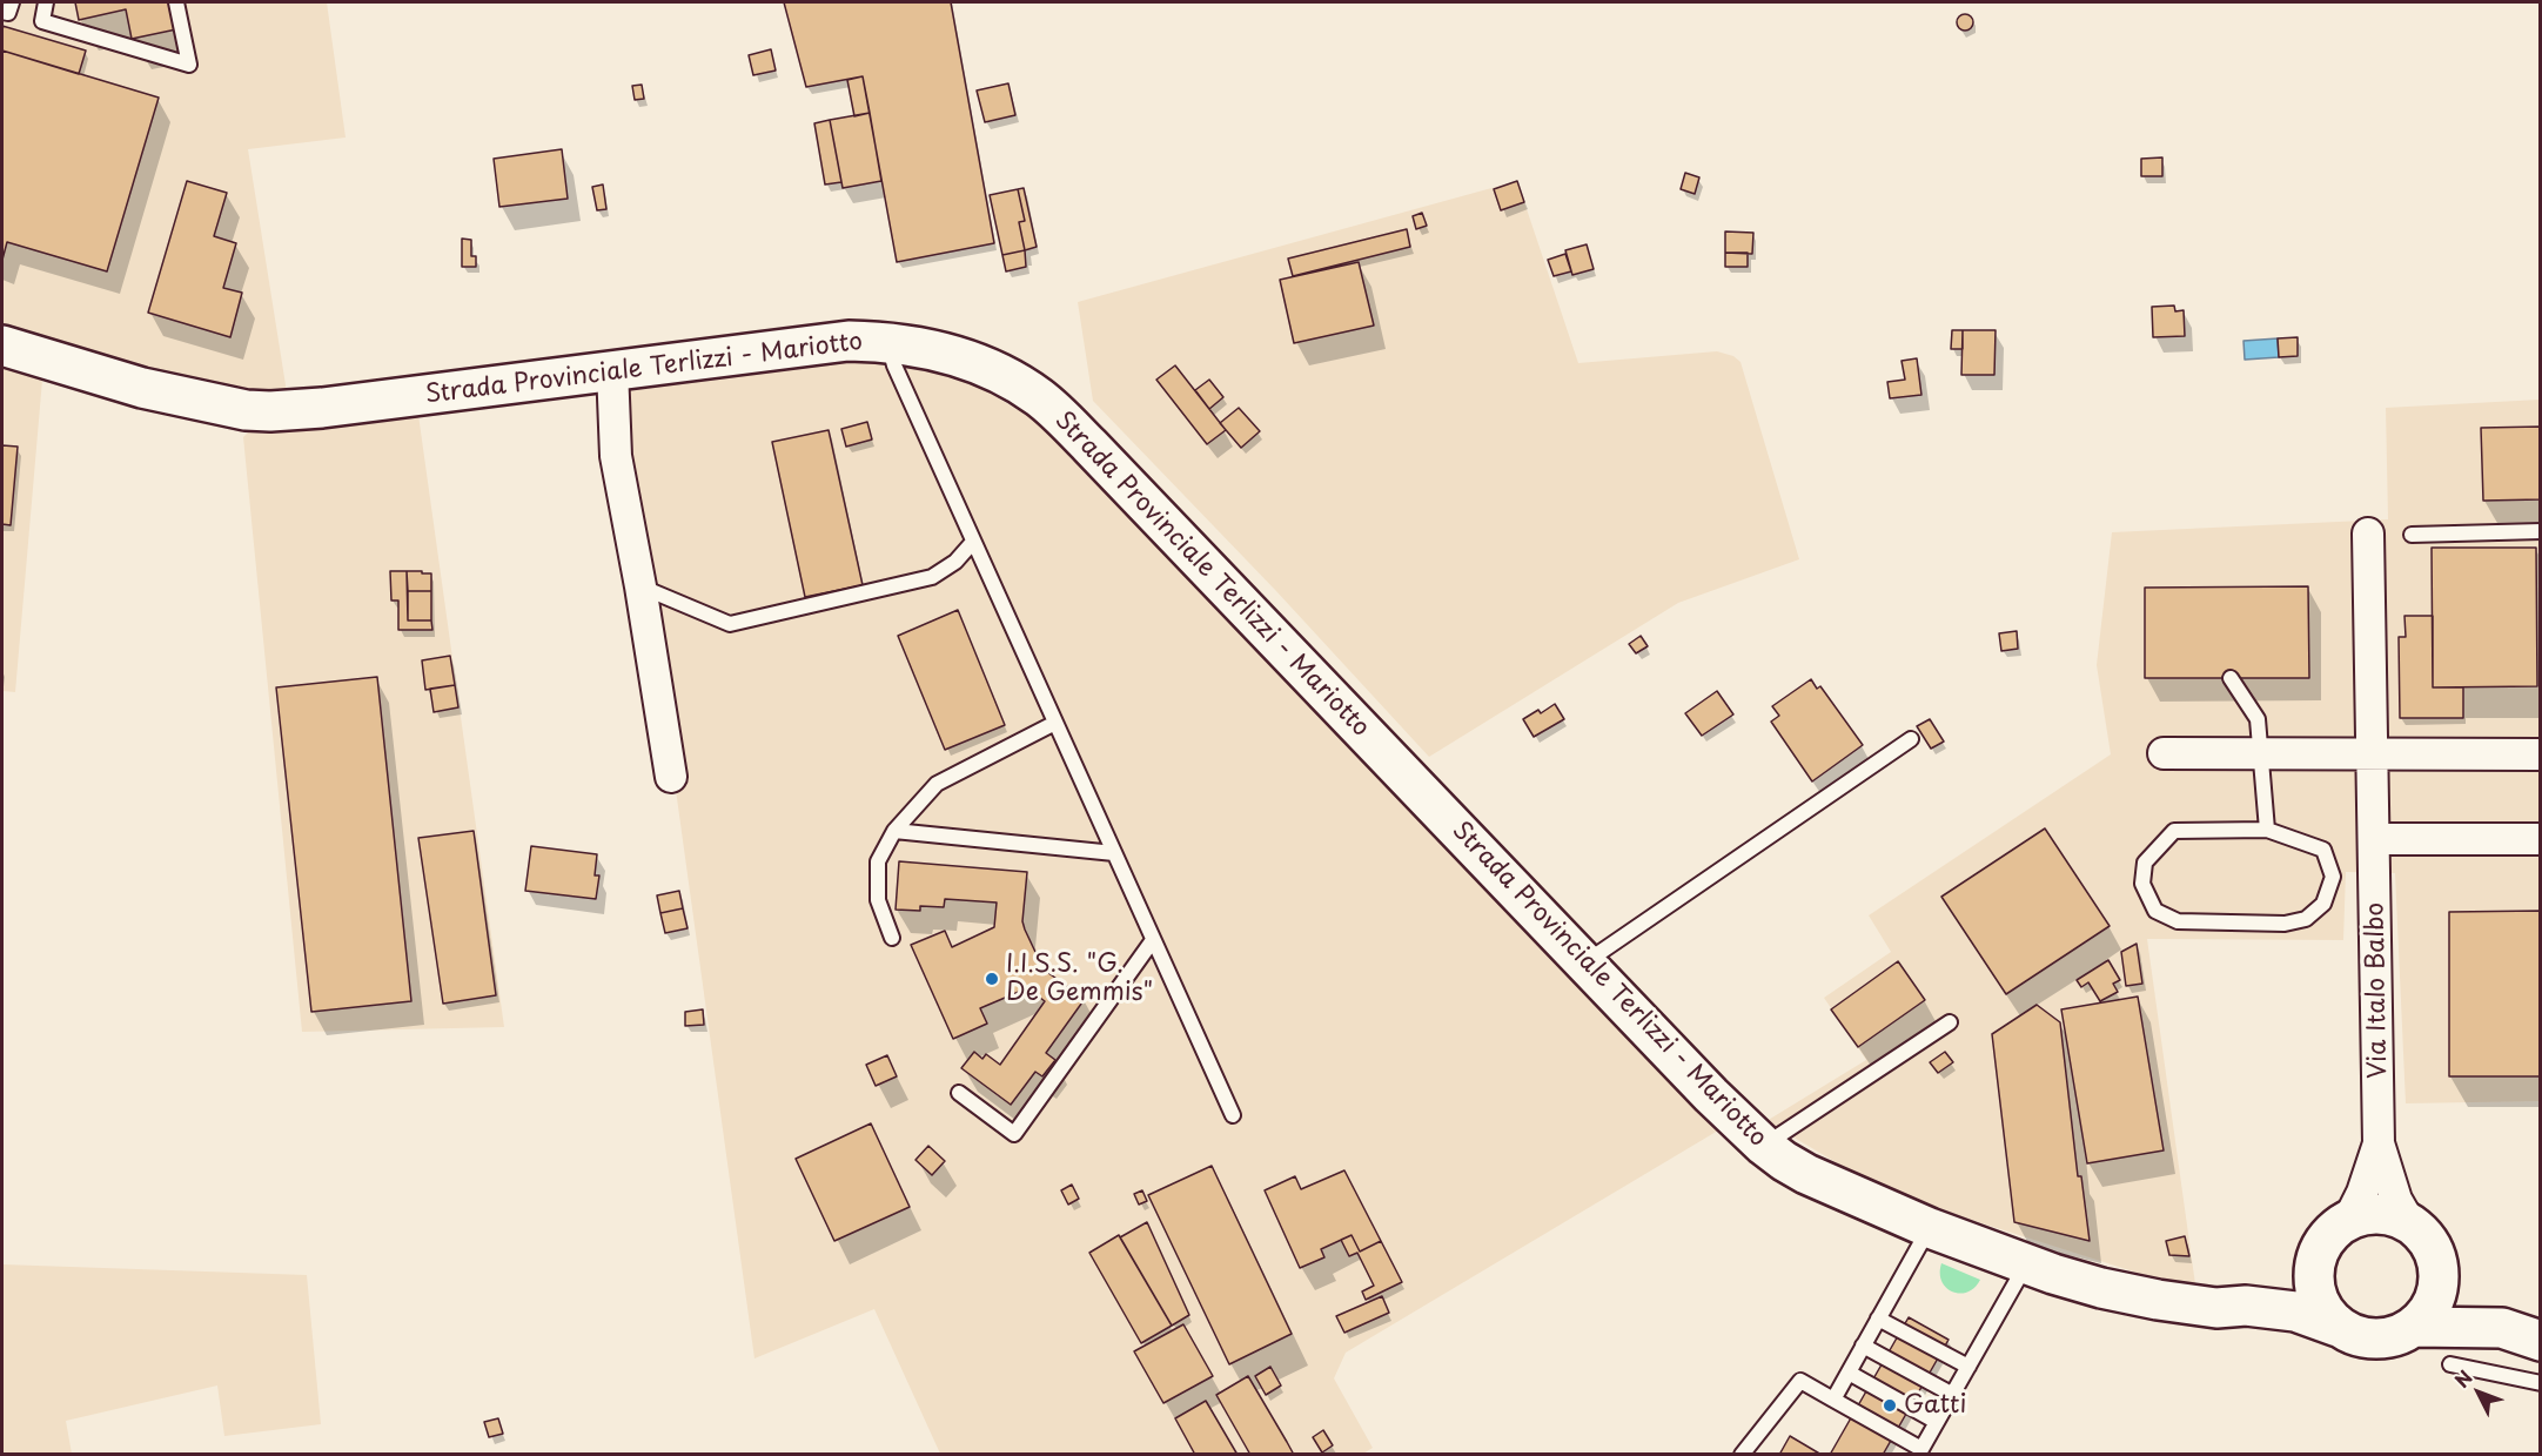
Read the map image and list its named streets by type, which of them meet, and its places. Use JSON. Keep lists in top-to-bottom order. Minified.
{"streets":{"main road":["Strada Provinciale Terlizzi - Mariotto"],"street":["Via Italo Balbo"]},"places":["I.I.S.S. \"G. De Gemmis\"","Gatti"],"north":"top left"}
